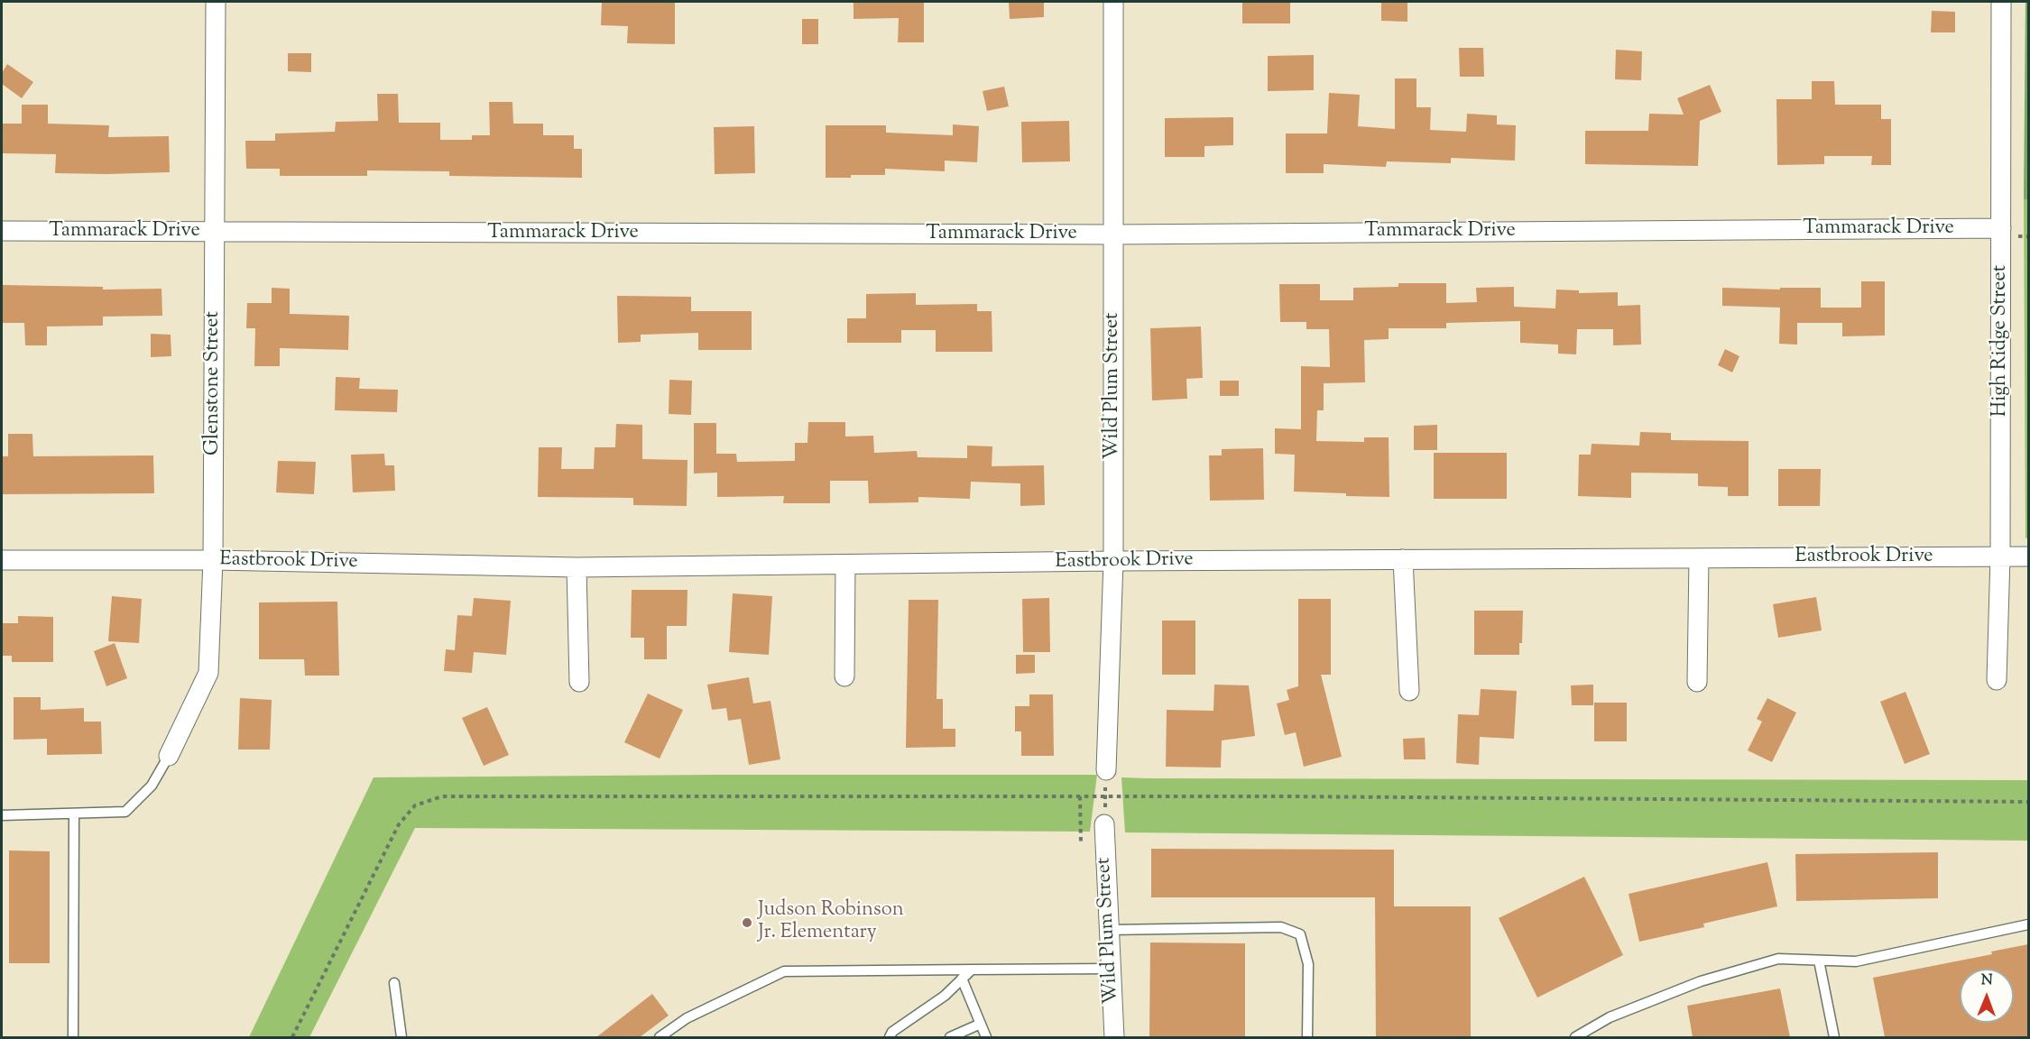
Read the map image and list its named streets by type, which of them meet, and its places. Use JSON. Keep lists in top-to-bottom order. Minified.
{"streets":{"street":["Tammarack Drive","High Ridge Street","Glenstone Street","Wild Plum Street","Eastbrook Drive"]},"crossings":[["Tammarack Drive","High Ridge Street"],["Tammarack Drive","Glenstone Street"],["Tammarack Drive","Wild Plum Street"],["High Ridge Street","Eastbrook Drive"],["Glenstone Street","Eastbrook Drive"],["Wild Plum Street","Eastbrook Drive"]],"places":["Judson Robinson Jr. Elementary"],"north":"top"}
